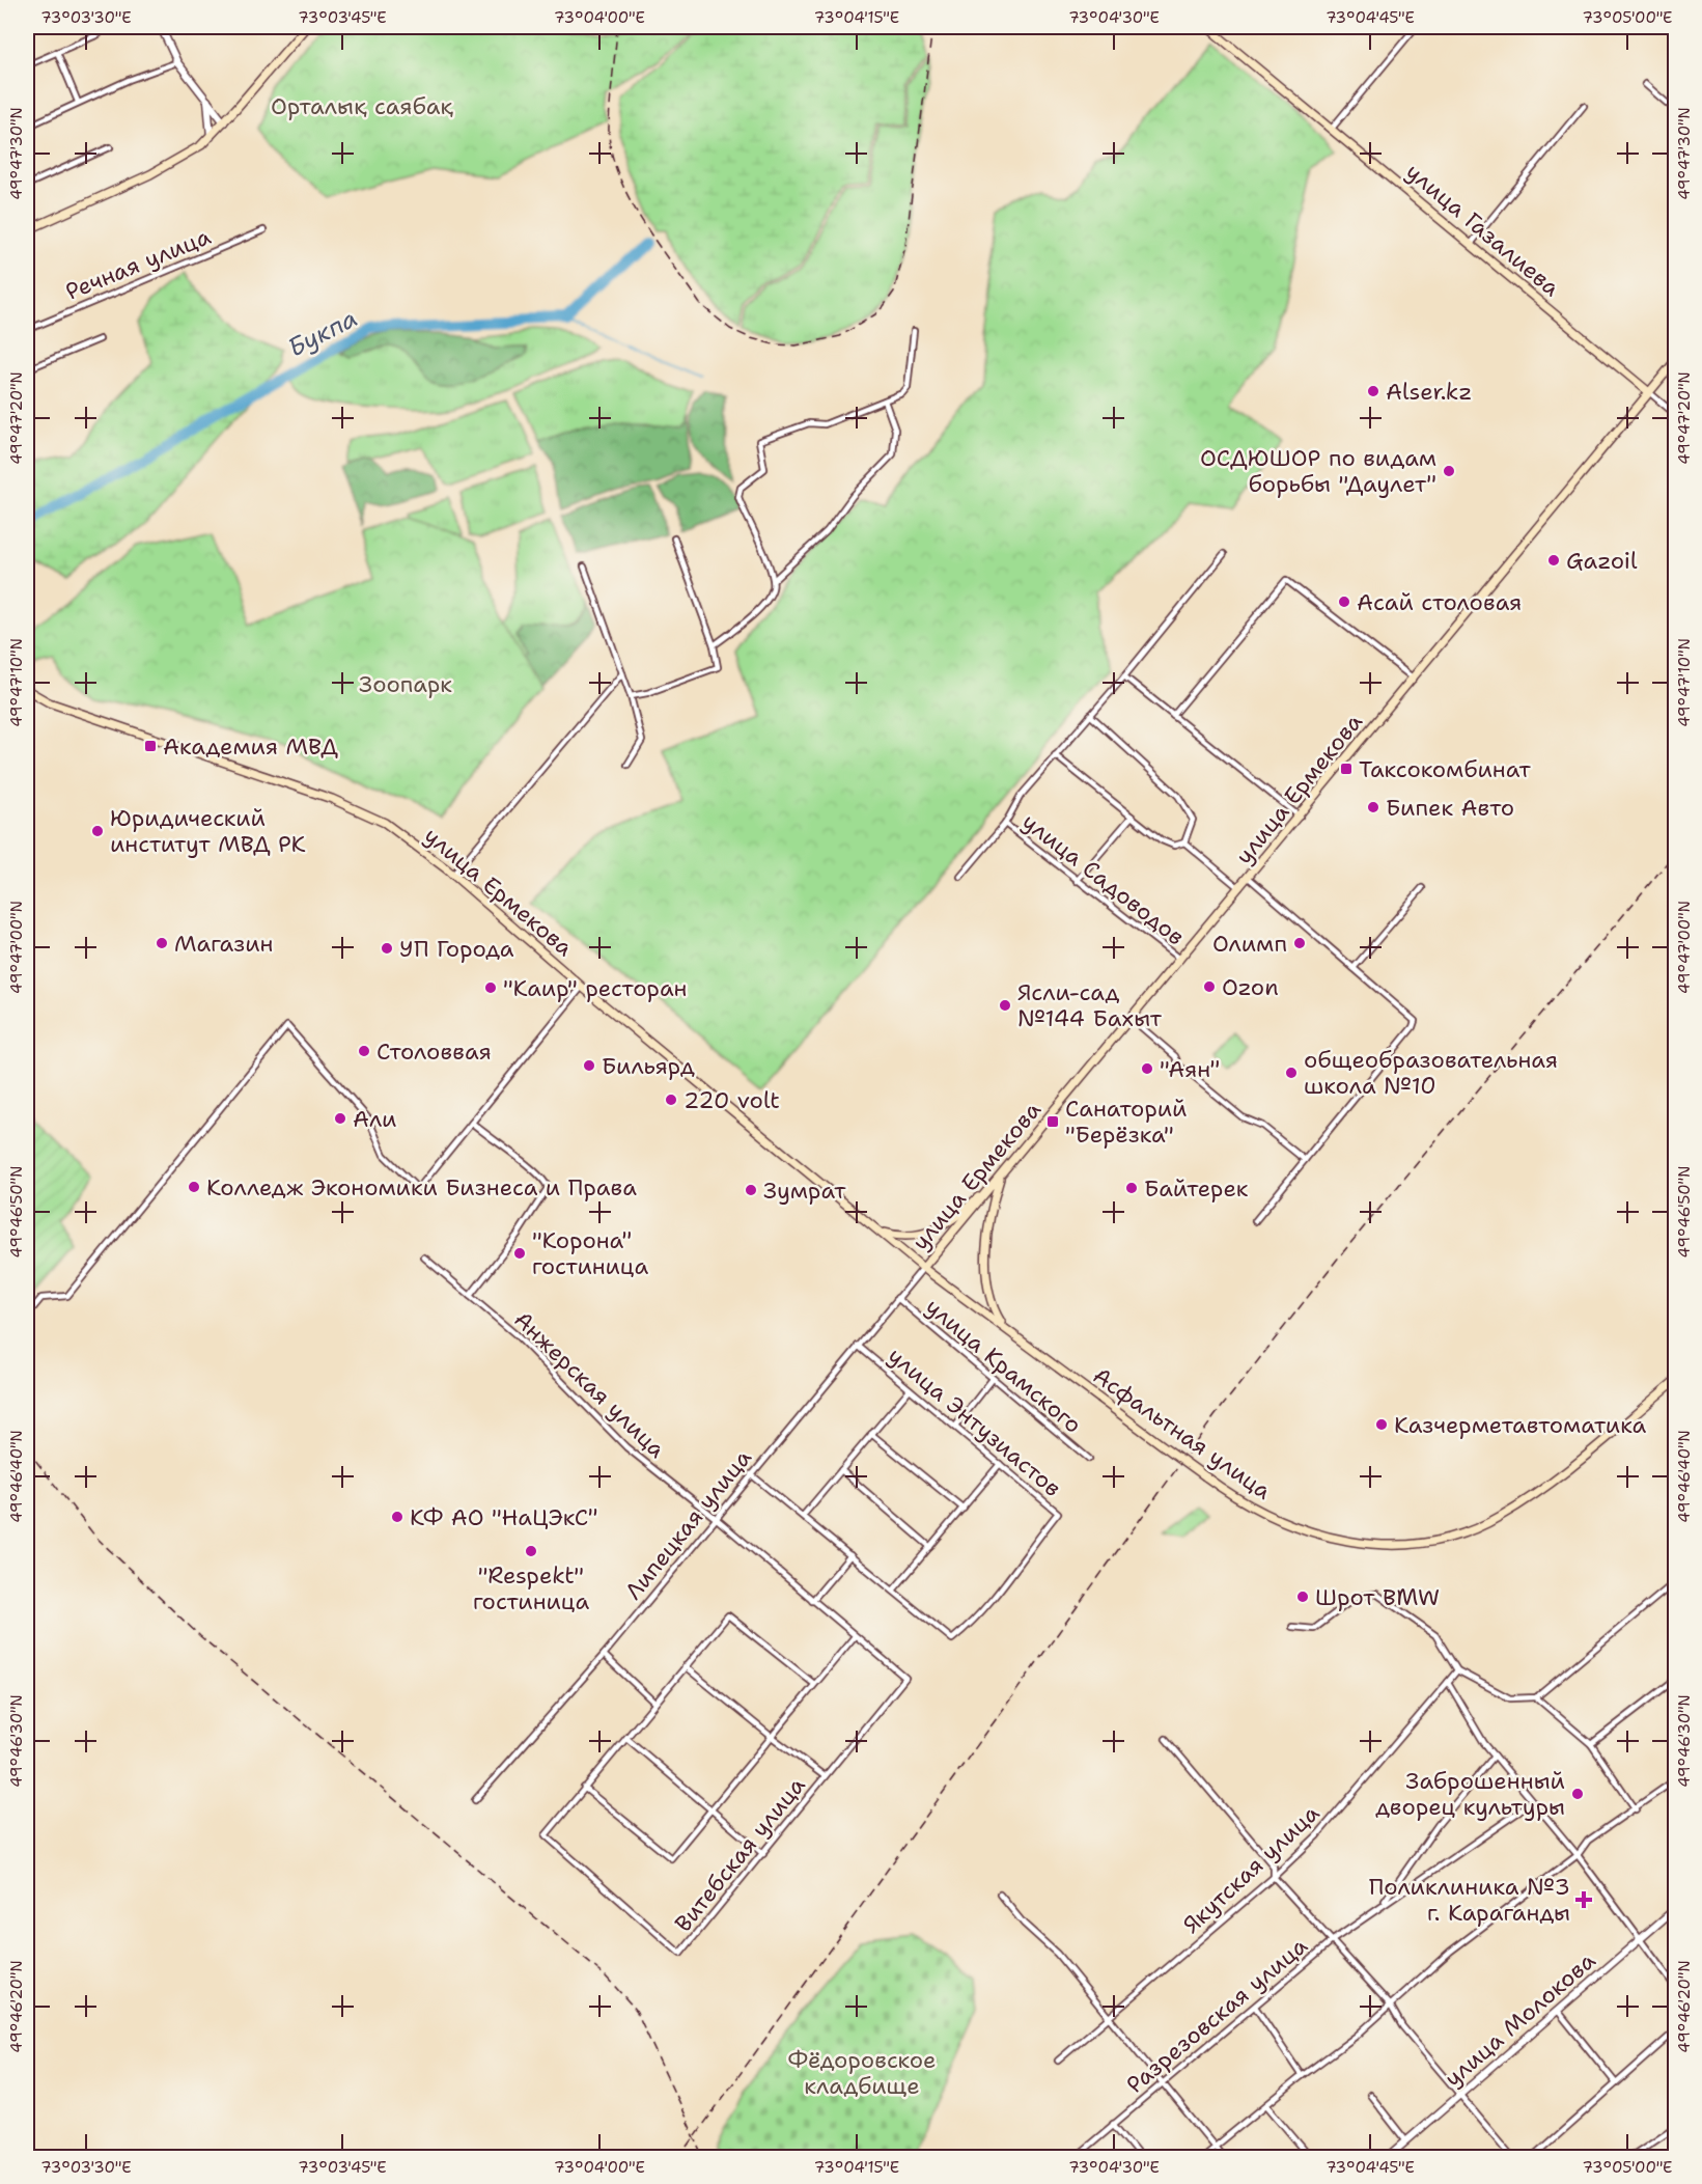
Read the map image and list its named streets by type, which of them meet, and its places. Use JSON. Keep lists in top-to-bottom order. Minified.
{"streets":{"main road":["улица Газалиева","улица Ермекова","Асфальтная улица"],"street":["Речная улица","улица Садоводов","улица Крамского","Анжерская улица","улица Энтузиастов","Липецкая улица","Витебская улица","Якутская улица","Разрезовская улица","улица Молокова"]},"crossings":[["улица Газалиева","улица Ермекова"],["улица Ермекова","улица Садоводов"],["улица Ермекова","Асфальтная улица"],["улица Ермекова","Липецкая улица"],["улица Крамского","Липецкая улица"],["Анжерская улица","Липецкая улица"],["Анжерская улица","Витебская улица"],["улица Энтузиастов","Липецкая улица"],["Асфальтная улица","Липецкая улица"]],"water":["Букпа"],"parks":["Орталық саябақ","Зоопарк","Фёдоровское кладбище"],"places":{"other":["Alser.kz","ОСДЮШОР по видам борьбы \"Даулет\"","Gazoil","Асай столовая","Бипек Авто","Юридический институт МВД РК","Магазин","Олимп","УП Города","Ozon","\"Каир\" ресторан","Ясли-сад №144 Бахыт","Столоввая","Бильярд","\"Аян\"","общеобразовательная школа №10","220 volt","Али","Колледж Экономики Бизнеса и Права","Байтерек","Зумрат","\"Корона\" гостиница","Казчерметавтоматика","КФ АО \"НаЦЭкС\"","\"Respekt\" гостиница","Шрот BMW","Заброшенный дворец культуры"],"transit":["Академия МВД","Таксокомбинат","Санаторий \"Берёзка\""],"health":["Поликлиника №3 г. Караганды"]},"coordinates":["73°03'30\"E","73°03'45\"E","73°04'00\"E","73°04'15\"E","73°04'30\"E","73°04'45\"E","73°05'00\"E","49°47'30\"N","49°47'20\"N","49°47'10\"N","49°47'00\"N","49°46'50\"N","49°46'40\"N","49°46'30\"N","49°46'20\"N"]}
